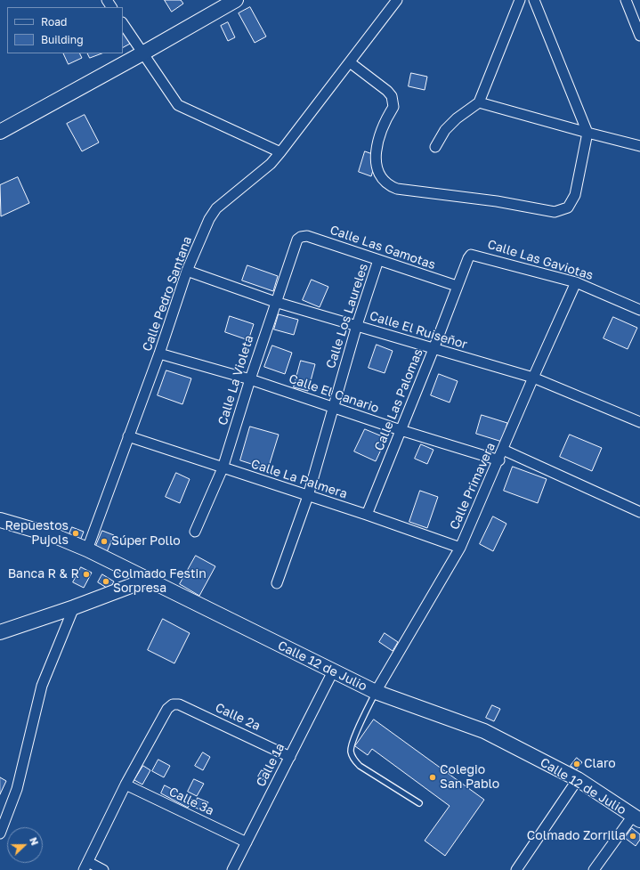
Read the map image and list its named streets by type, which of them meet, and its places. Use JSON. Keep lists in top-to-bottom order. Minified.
{"streets":{"main road":["Calle 12 de Julio"],"street":["Calle Las Gamotas","Calle Las Gaviotas","Calle Pedro Santana","Calle Los Laureles","Calle El Ruiseñor","Calle La Violeta","Calle El Canario","Calle Las Palomas","Calle La Palmera","Calle Primavera","Calle 2ª","Calle 1ª","Calle 3ª"]},"crossings":[["Calle Las Gamotas","Calle Los Laureles"],["Calle Las Gamotas","Calle La Violeta"],["Calle Las Gamotas","Calle Las Palomas"],["Calle Las Gaviotas","Calle Las Palomas"],["Calle Las Gaviotas","Calle Primavera"],["Calle Pedro Santana","Calle El Ruiseñor"],["Calle Pedro Santana","Calle El Canario"],["Calle Pedro Santana","Calle La Palmera"],["Calle Pedro Santana","Calle 12 de Julio"],["Calle Los Laureles","Calle El Ruiseñor"],["Calle Los Laureles","Calle El Canario"],["Calle Los Laureles","Calle La Palmera"],["Calle El Ruiseñor","Calle La Violeta"],["Calle El Ruiseñor","Calle Las Palomas"],["Calle El Ruiseñor","Calle Primavera"],["Calle La Violeta","Calle El Canario"],["Calle La Violeta","Calle La Palmera"],["Calle El Canario","Calle Las Palomas"],["Calle El Canario","Calle Primavera"],["Calle Las Palomas","Calle La Palmera"],["Calle La Palmera","Calle Primavera"],["Calle Primavera","Calle 12 de Julio"],["Calle 12 de Julio","Calle 1ª"],["Calle 2ª","Calle 1ª"],["Calle 2ª","Calle 3ª"],["Calle 1ª","Calle 3ª"]],"places":["Repuestos Pujols","Súper Pollo","Banca R & R","Colmado Festin Sorpresa","Claro","Colegio San Pablo","Colmado Zorrilla"],"legend":["Road","Building"],"north":"right"}
